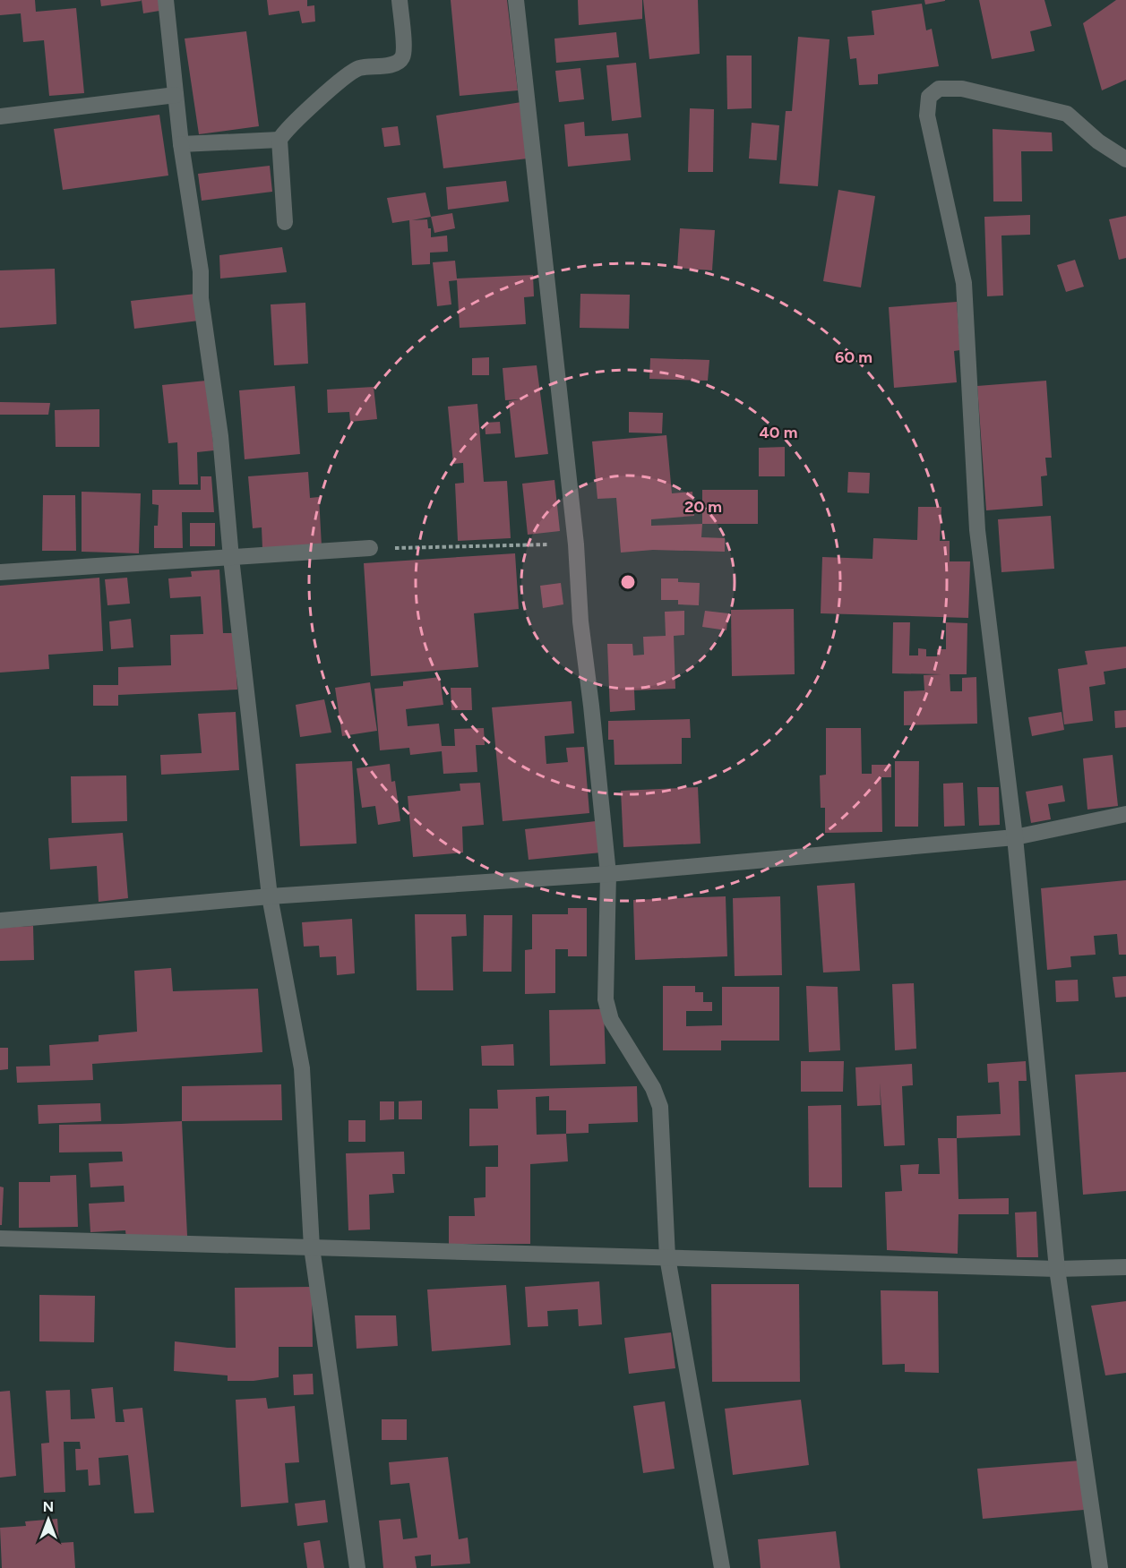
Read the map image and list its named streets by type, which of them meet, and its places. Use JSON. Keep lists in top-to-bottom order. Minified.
{"north":"top","rings":["60 m","40 m","20 m"]}
